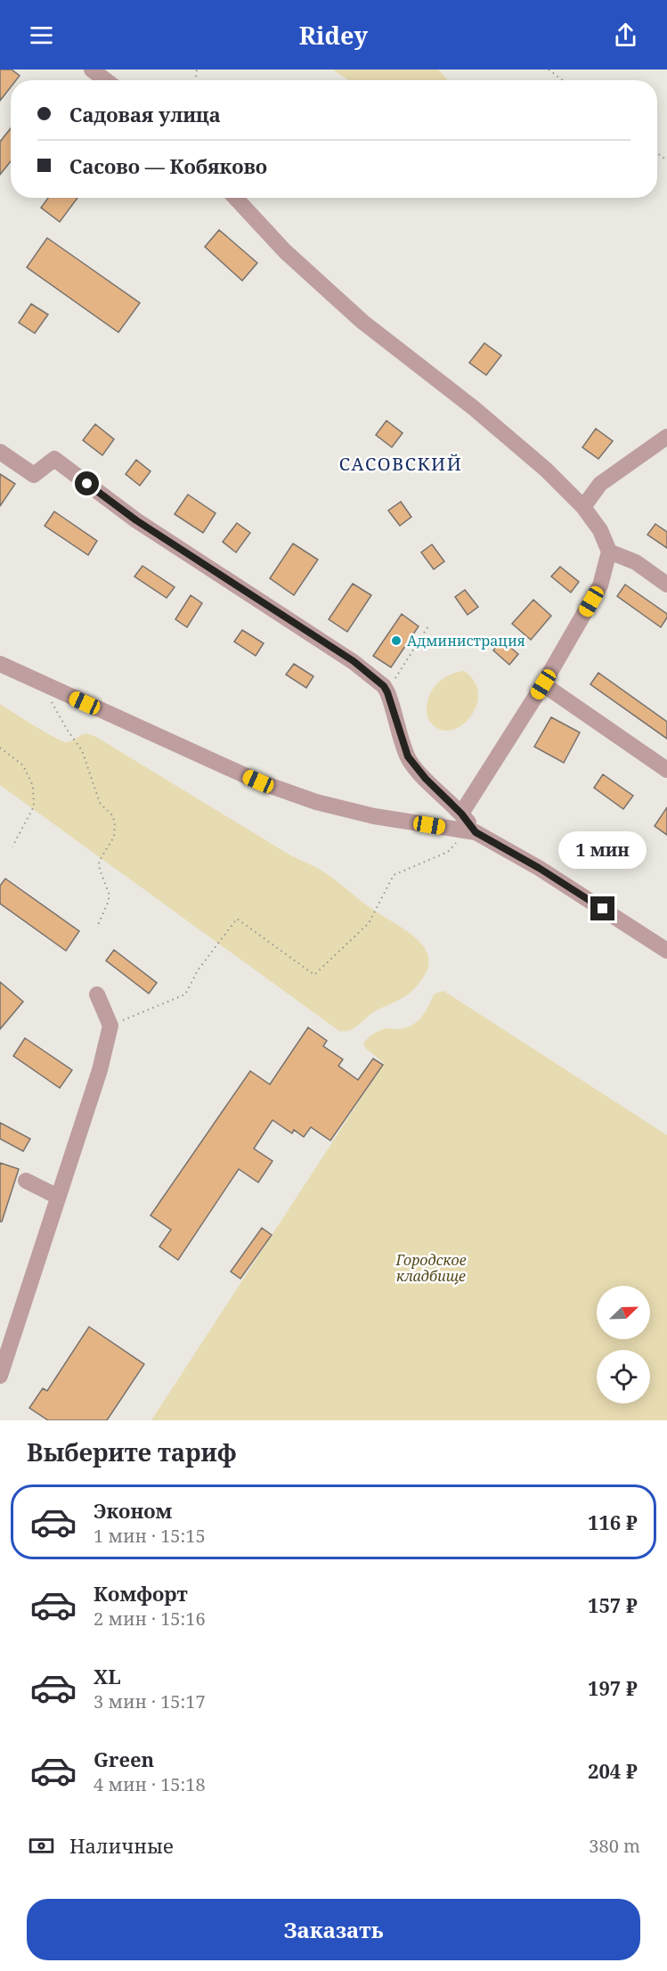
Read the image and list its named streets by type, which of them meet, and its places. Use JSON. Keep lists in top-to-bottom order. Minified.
{"districts":["САСОВСКИЙ"],"parks":["Городское кладбище"],"places":["Администрация"],"north":"top right","page":{"header":"Ridey","banner":["Садовая улица","Сасово — Кобяково"],"bubble":"1 мин","heading":"Выберите тариф","list":[{"name":"Эконом","note":"1 мин · 15:15","value":"116 ₽"},{"name":"Комфорт","note":"2 мин · 15:16","value":"157 ₽"},{"name":"XL","note":"3 мин · 15:17","value":"197 ₽"},{"name":"Green","note":"4 мин · 15:18","value":"204 ₽"}],"pay":["Наличные","380 m"],"buttons":"Заказать"}}
